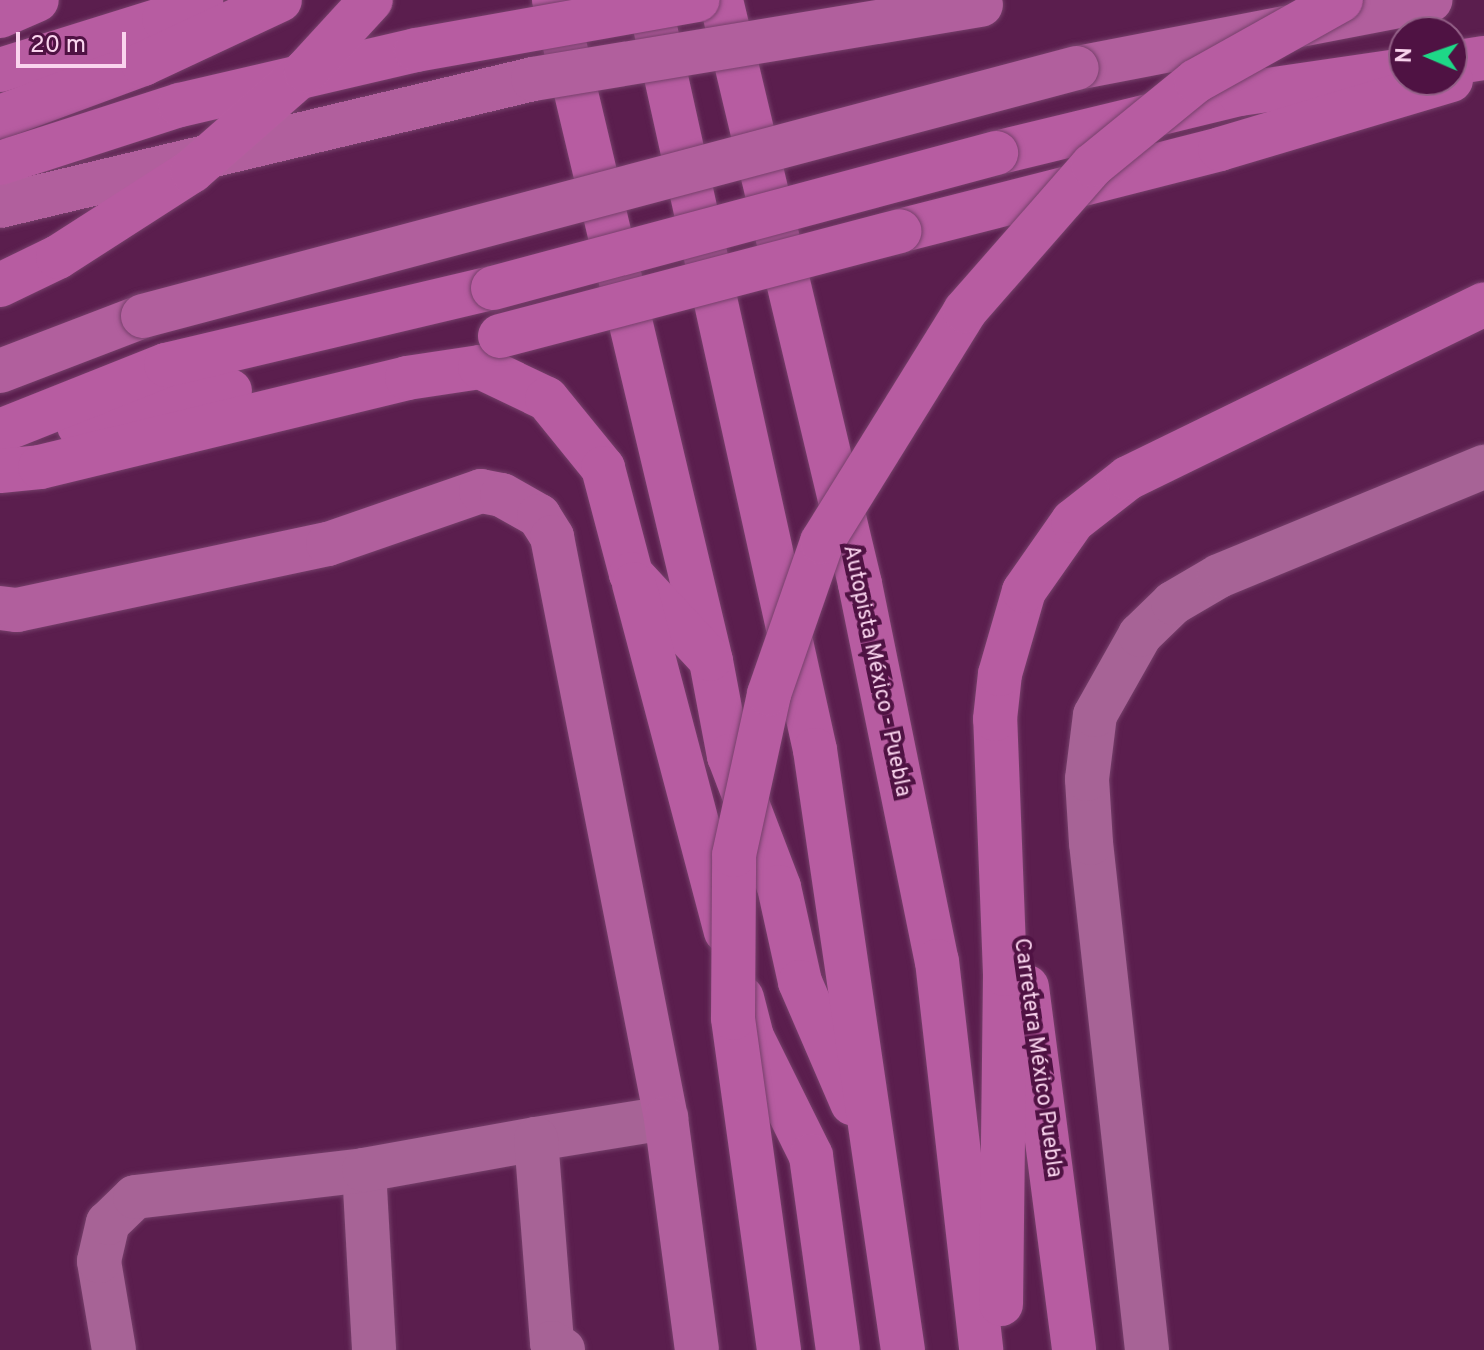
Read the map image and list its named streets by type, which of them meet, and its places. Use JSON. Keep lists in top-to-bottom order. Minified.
{"streets":{"highway":["Autopista México - Puebla","Carretera México Puebla"]},"scale_bar":"20 m","north":"left"}
